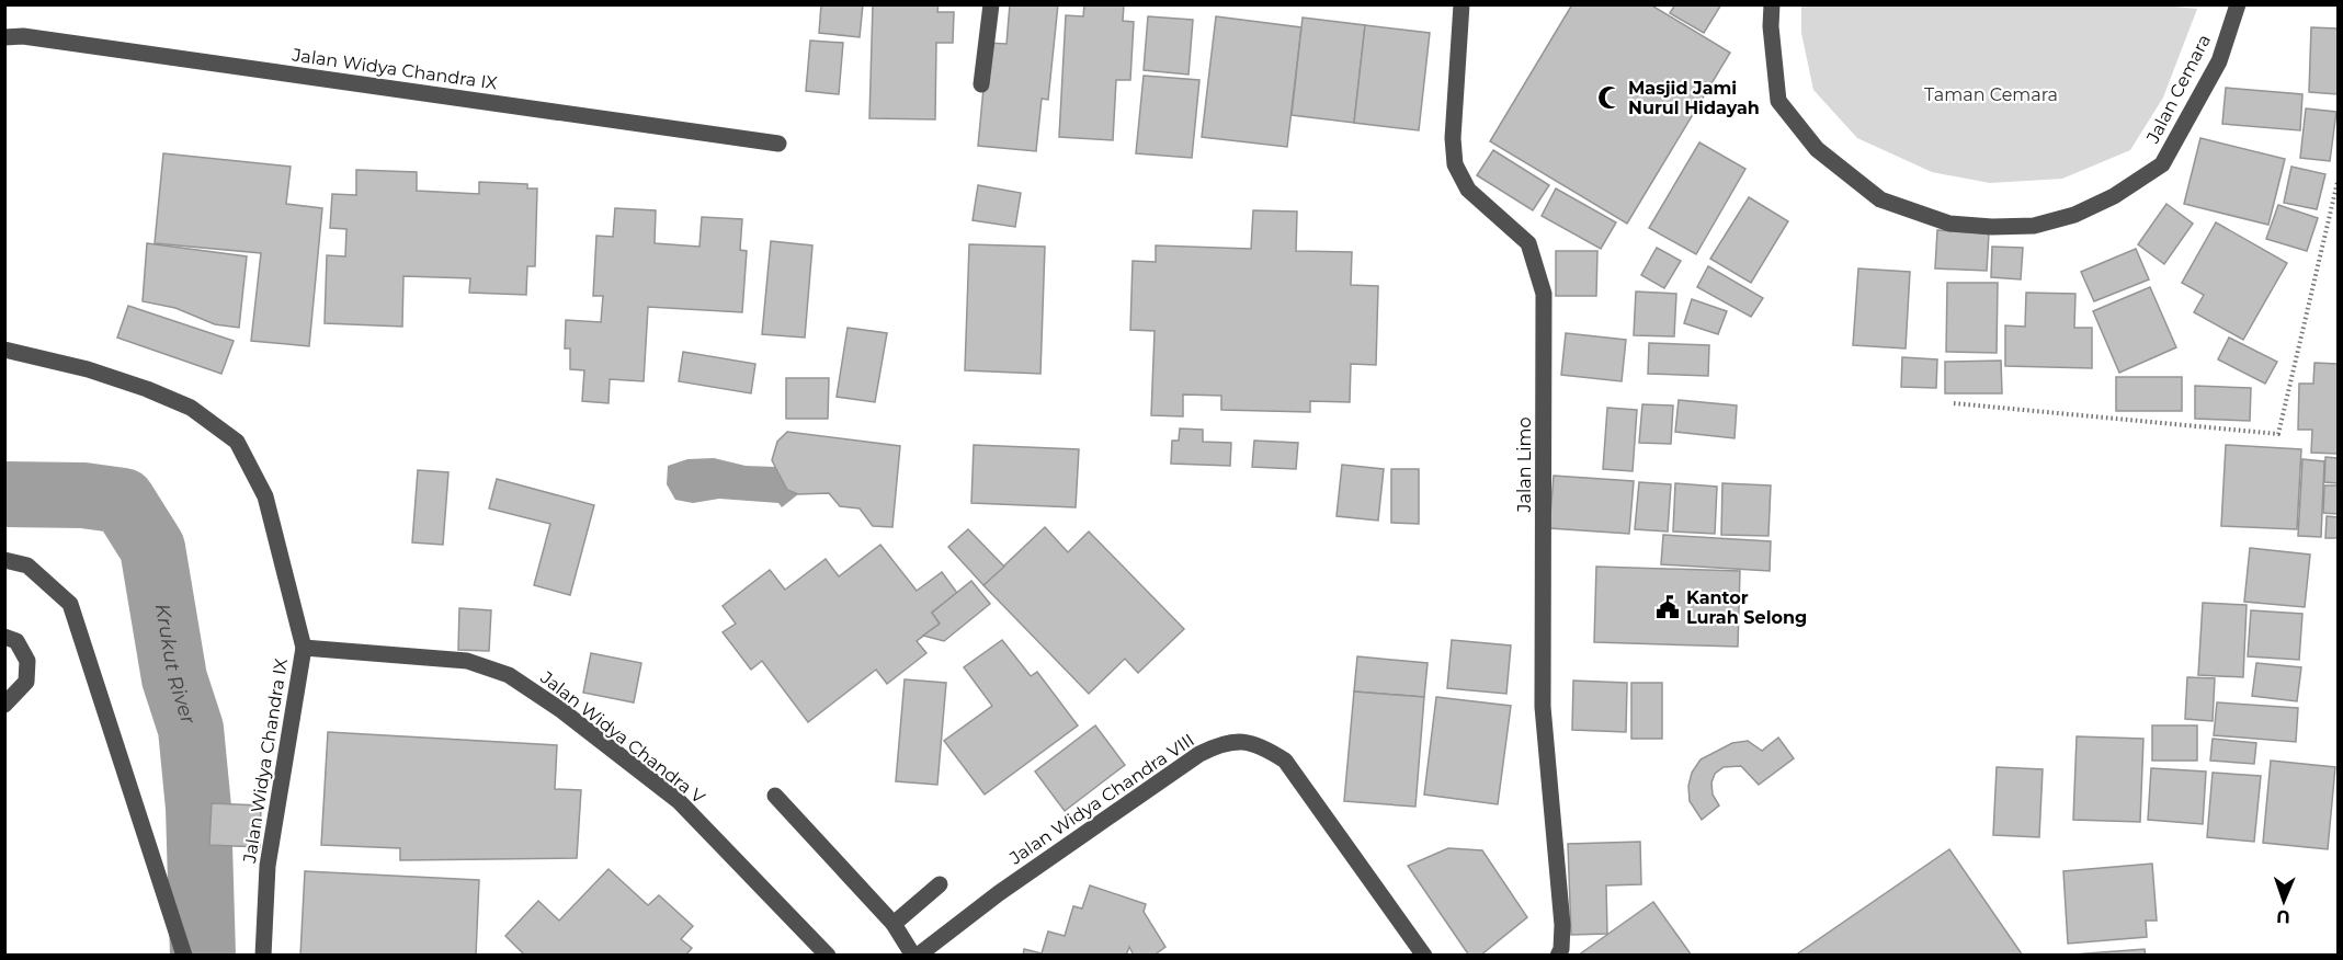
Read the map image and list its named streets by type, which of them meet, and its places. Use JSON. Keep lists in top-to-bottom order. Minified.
{"streets":{"street":["Jalan Widya Chandra IX","Jalan Cemara","Jalan Limo","Jalan Widya Chandra V","Jalan Widya Chandra VIII"]},"crossings":[["Jalan Widya Chandra IX","Jalan Widya Chandra V"]],"water":["Krukut River"],"parks":["Taman Cemara"],"places":{"mosque":["Masjid Jami Nurul Hidayah"],"public building":["Kantor Lurah Selong"]},"north":"bottom"}
